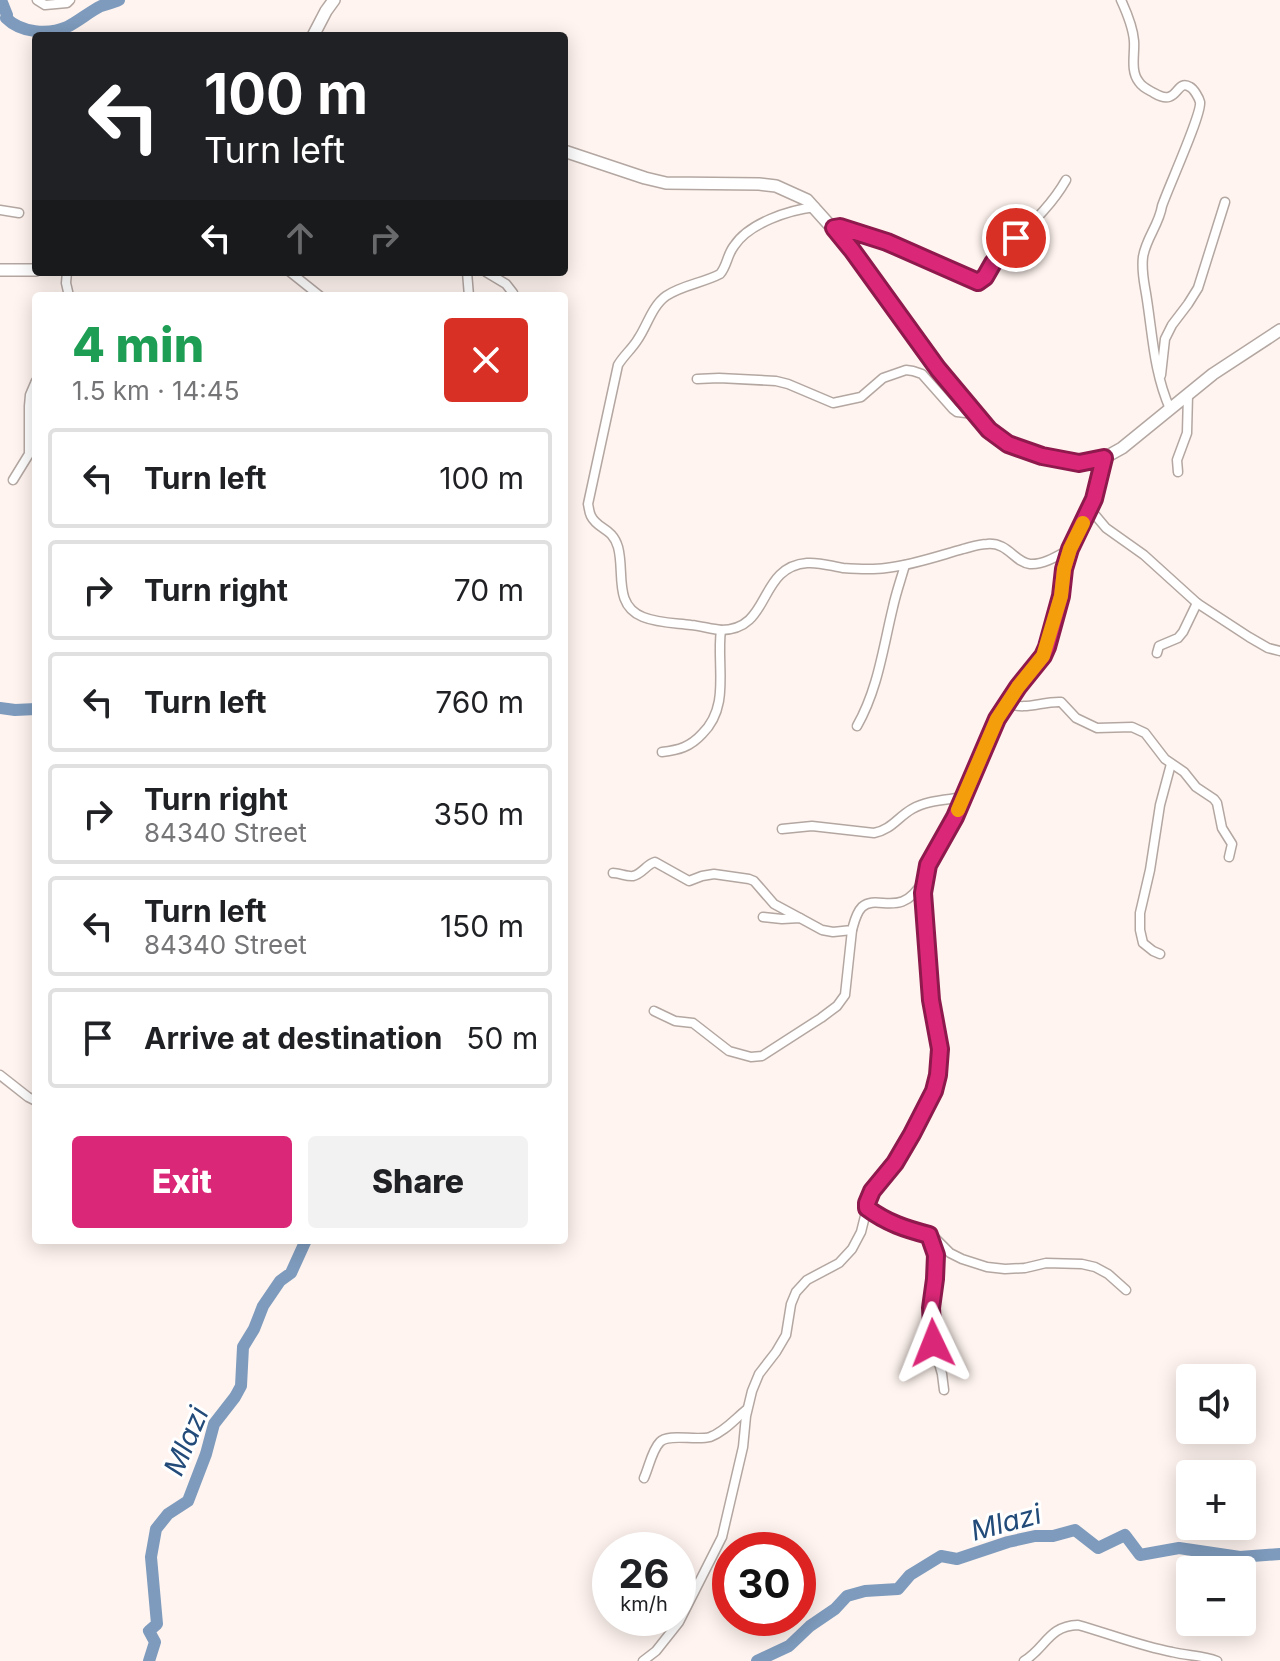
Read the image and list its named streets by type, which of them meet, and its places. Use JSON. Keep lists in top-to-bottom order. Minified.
{"water":["Mlazi"],"page":{"turn":["100 m","Turn left"],"heading":["4 min","1.5 km · 14:45"],"list":[{"name":"Turn left","value":"100 m"},{"name":"Turn right","value":"70 m"},{"name":"Turn left","value":"760 m"},{"name":"Turn right","note":"84340 Street","value":"350 m"},{"name":"Turn left","note":"84340 Street","value":"150 m"},{"name":"Arrive at destination","value":"50 m"}],"buttons":["Exit","Share"],"map_buttons":["+","−"],"speed":"26 km/h","limit":"30"}}
